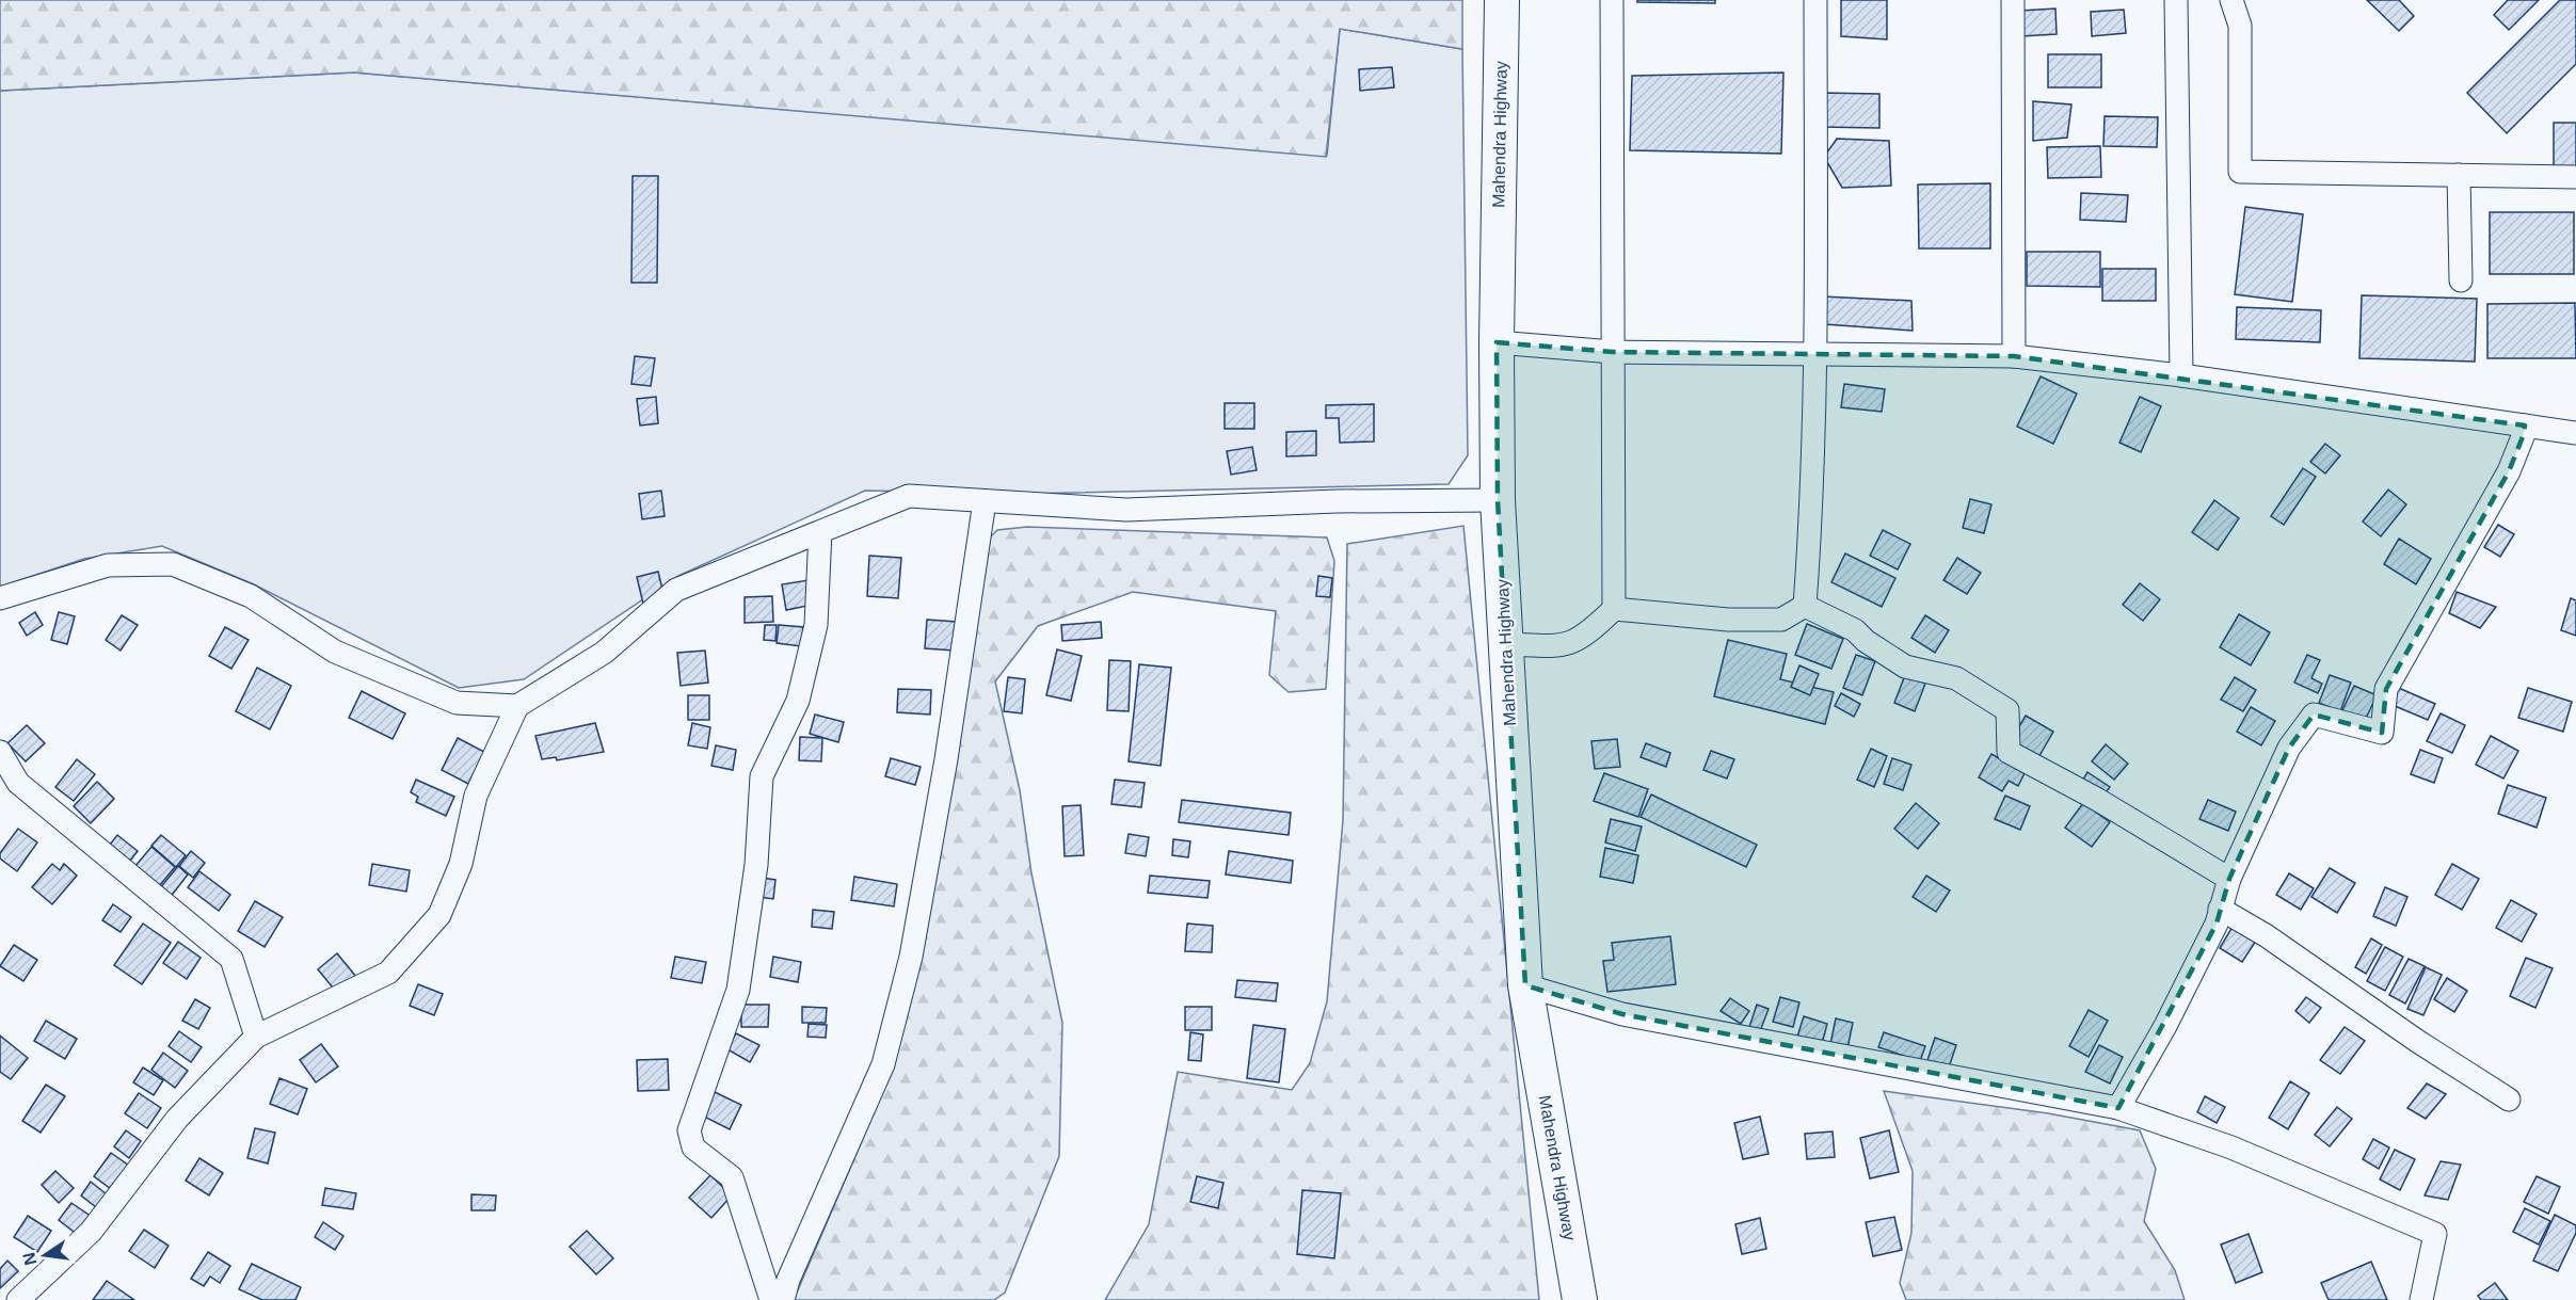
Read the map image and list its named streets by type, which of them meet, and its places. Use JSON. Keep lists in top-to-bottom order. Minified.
{"streets":{"highway":["Mahendra Highway"]},"north":"left"}
